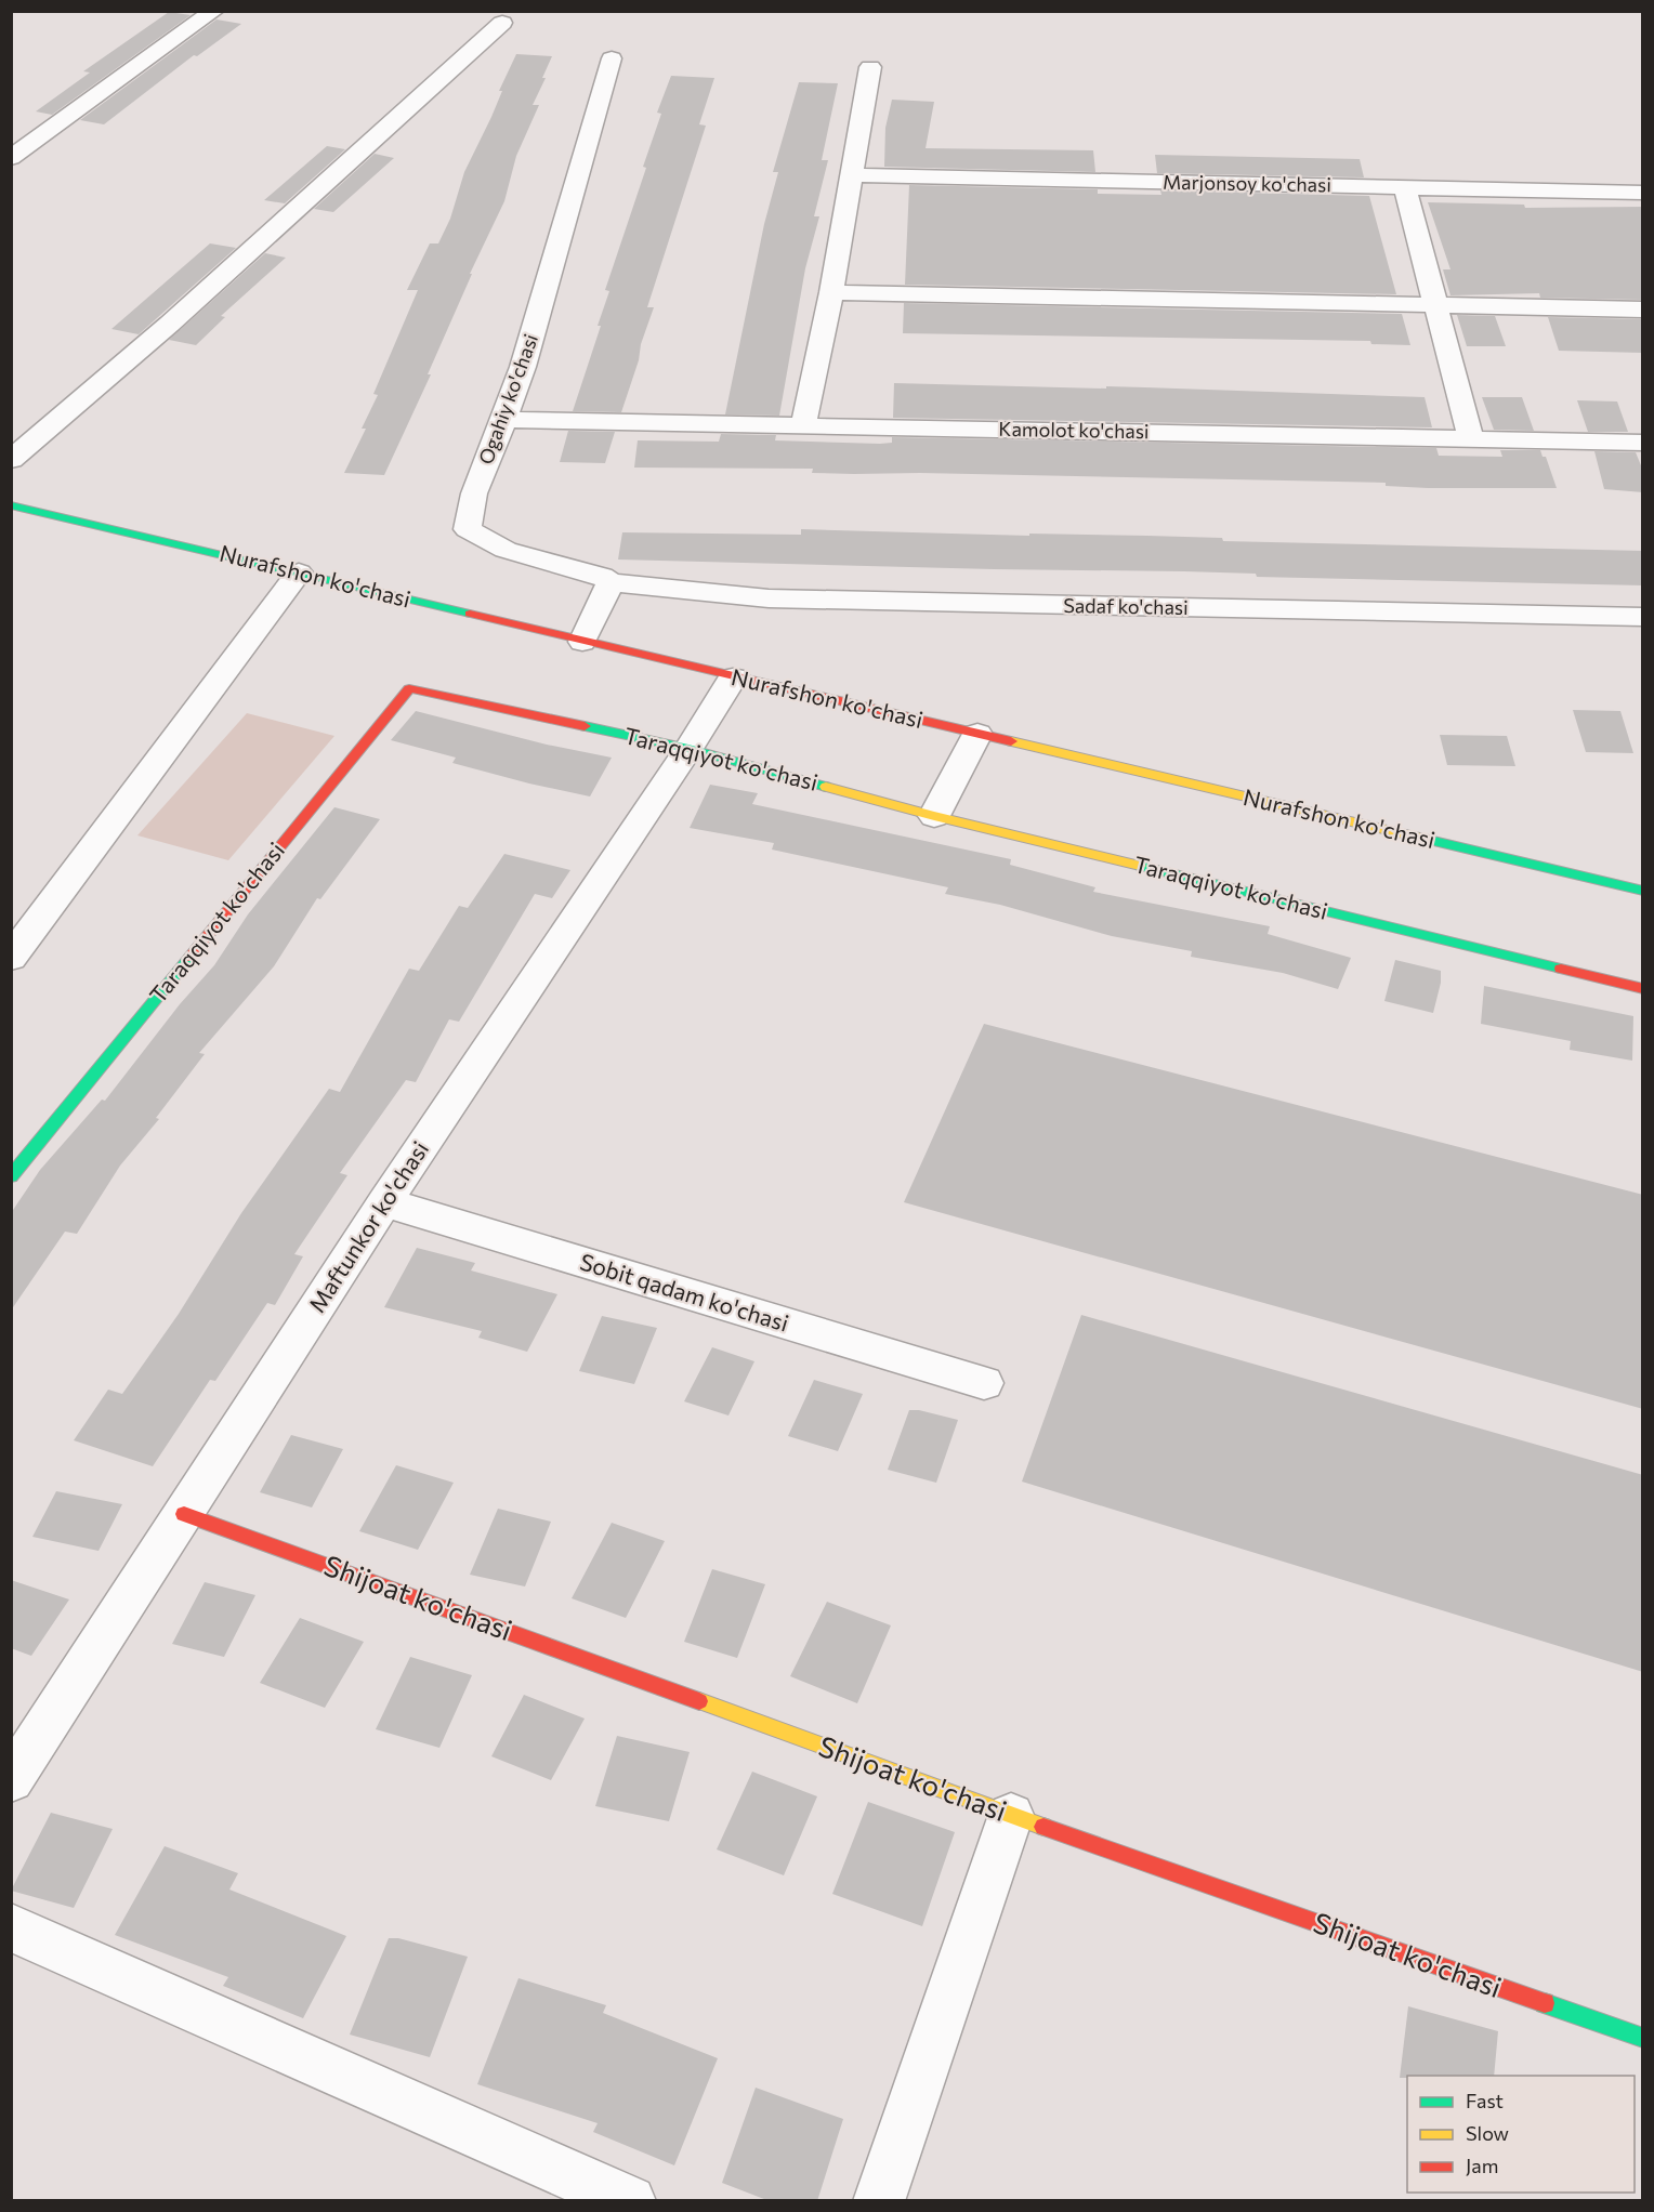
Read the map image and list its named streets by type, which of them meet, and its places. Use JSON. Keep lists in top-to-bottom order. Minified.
{"streets":{"street":["Marjonsoy ko'chasi","Ogahiy ko'chasi","Kamolot ko'chasi","Nurafshon ko'chasi","Sadaf ko'chasi","Taraqqiyot ko'chasi","Maftunkor ko'chasi","Sobit qadam ko'chasi","Shijoat ko'chasi"]},"crossings":[["Ogahiy ko'chasi","Kamolot ko'chasi"],["Ogahiy ko'chasi","Sadaf ko'chasi"],["Nurafshon ko'chasi","Maftunkor ko'chasi"],["Taraqqiyot ko'chasi","Maftunkor ko'chasi"],["Maftunkor ko'chasi","Sobit qadam ko'chasi"],["Maftunkor ko'chasi","Shijoat ko'chasi"]],"legend":["Fast","Slow","Jam"]}
